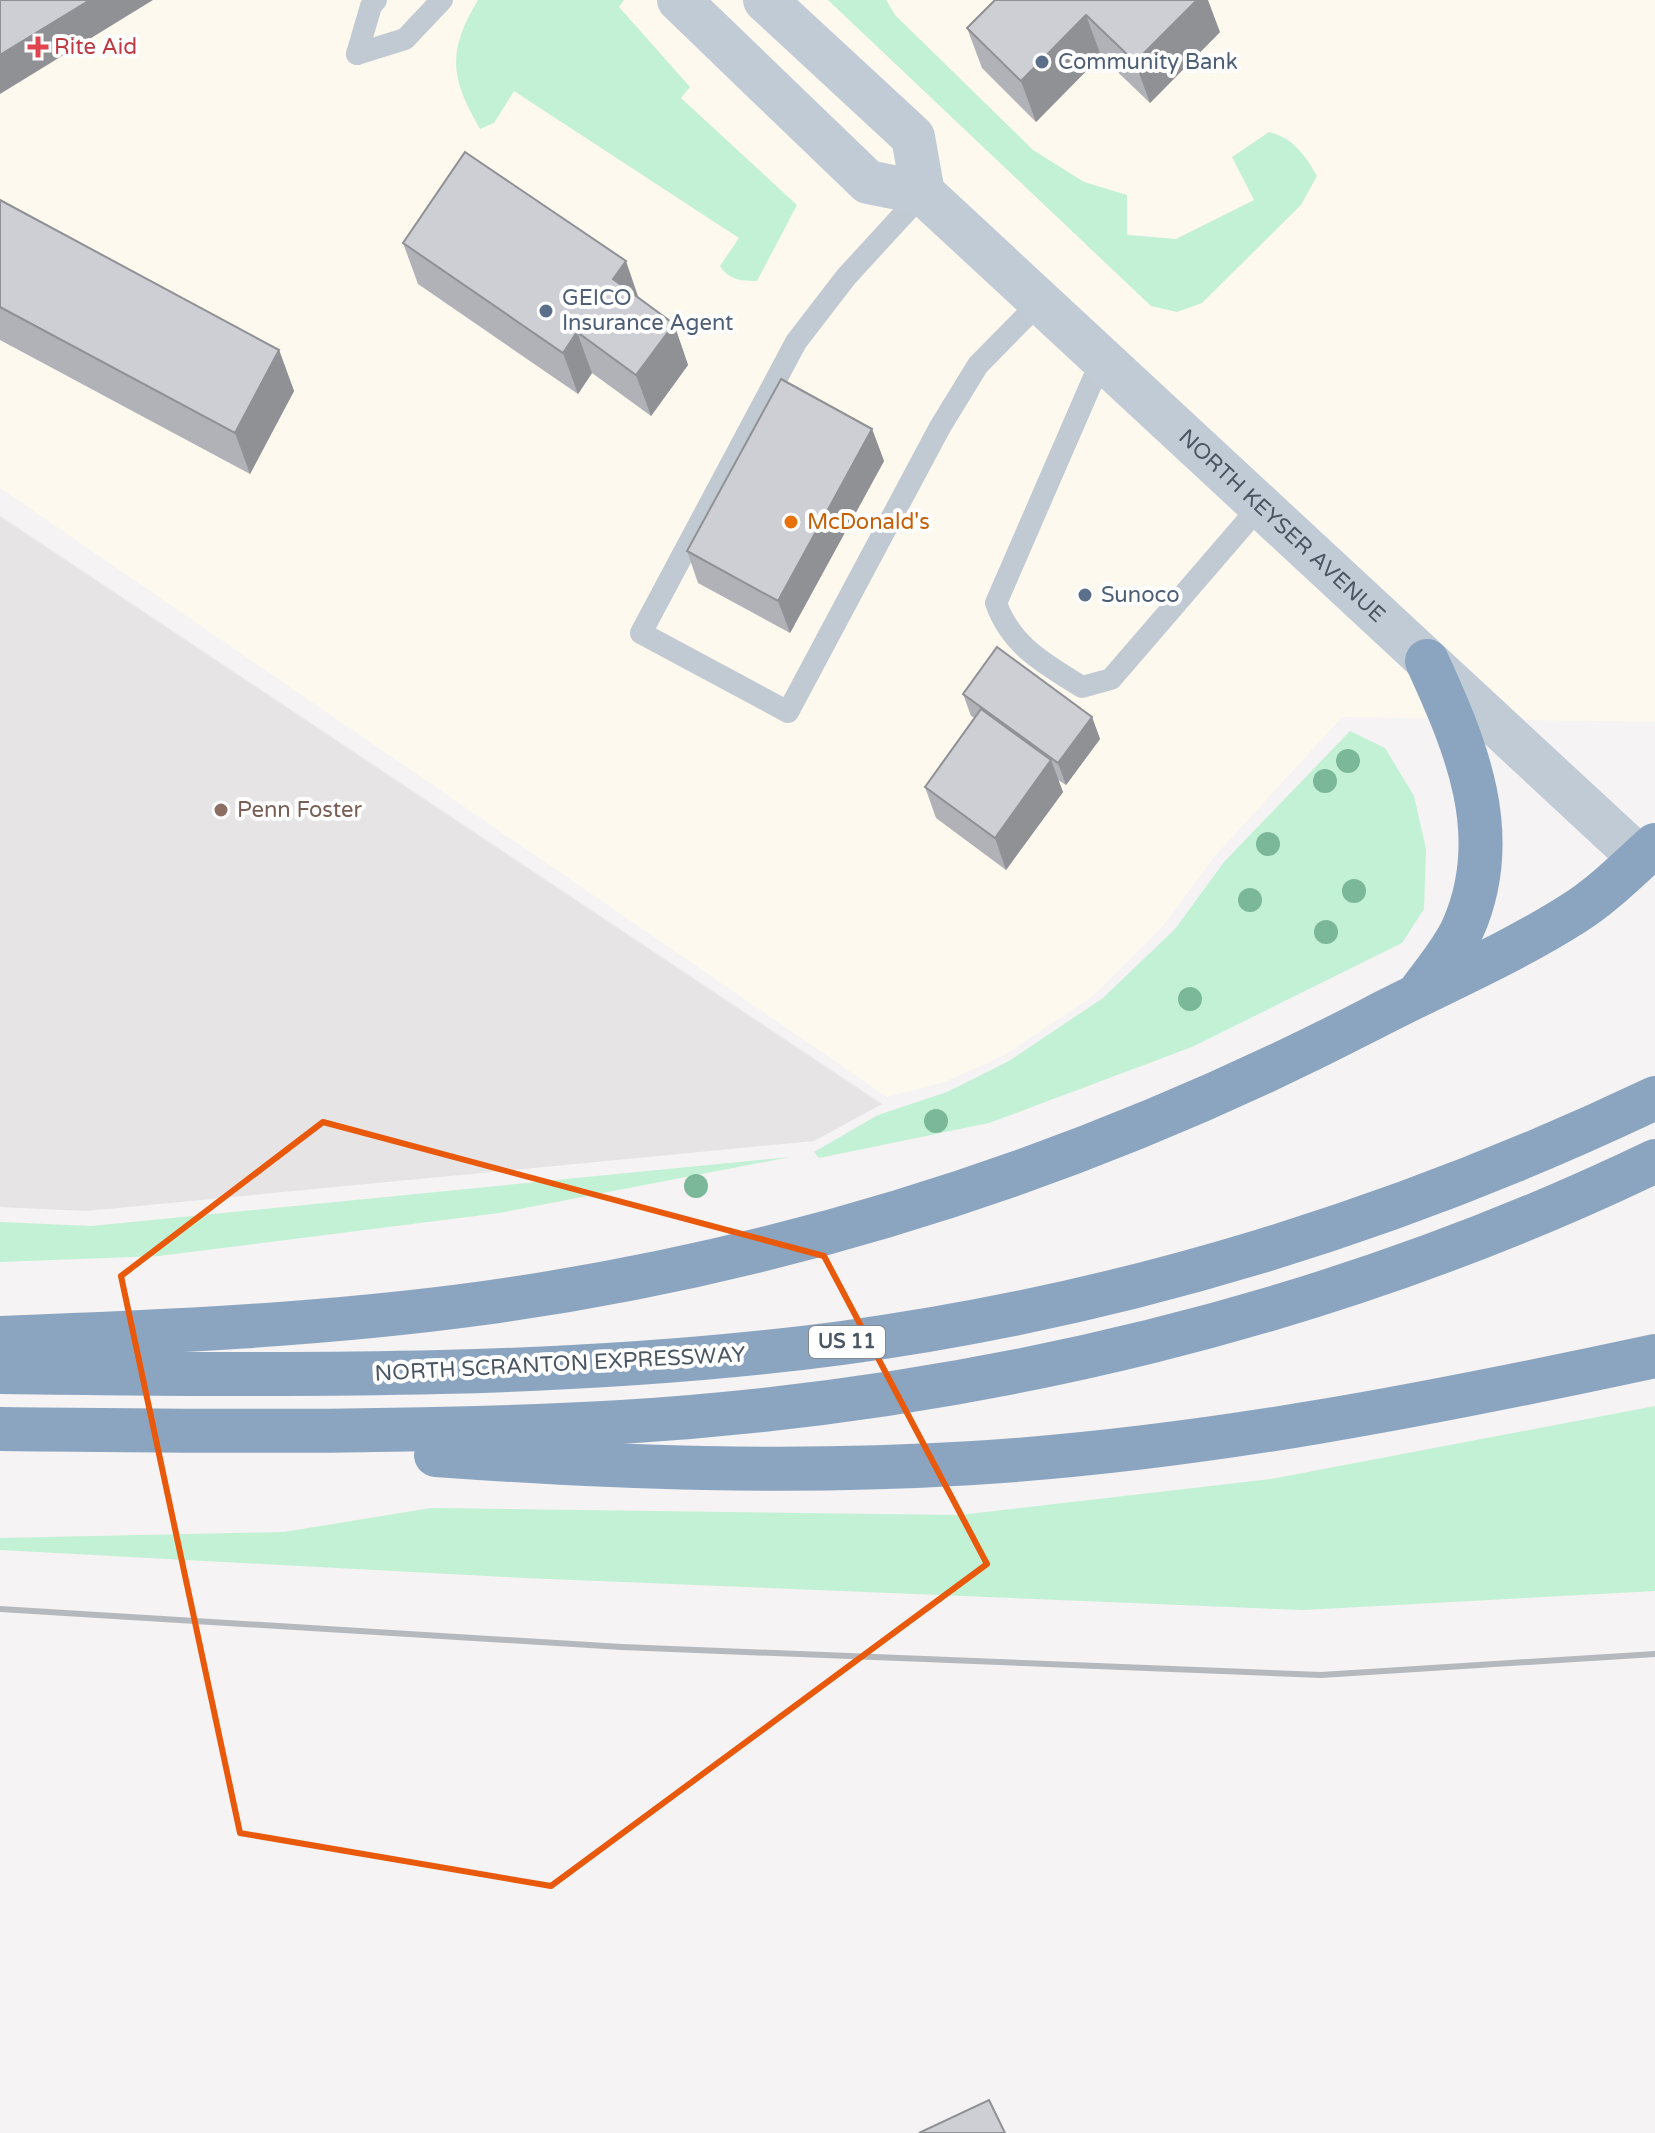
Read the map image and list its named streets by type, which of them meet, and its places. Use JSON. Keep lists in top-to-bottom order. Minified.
{"streets":{"highway":["US 11","NORTH SCRANTON EXPRESSWAY"],"main road":["NORTH KEYSER AVENUE"]},"places":{"health":["Rite Aid"],"other":["Community Bank","GEICO Insurance Agent","McDonald's","Sunoco","Penn Foster"]}}
